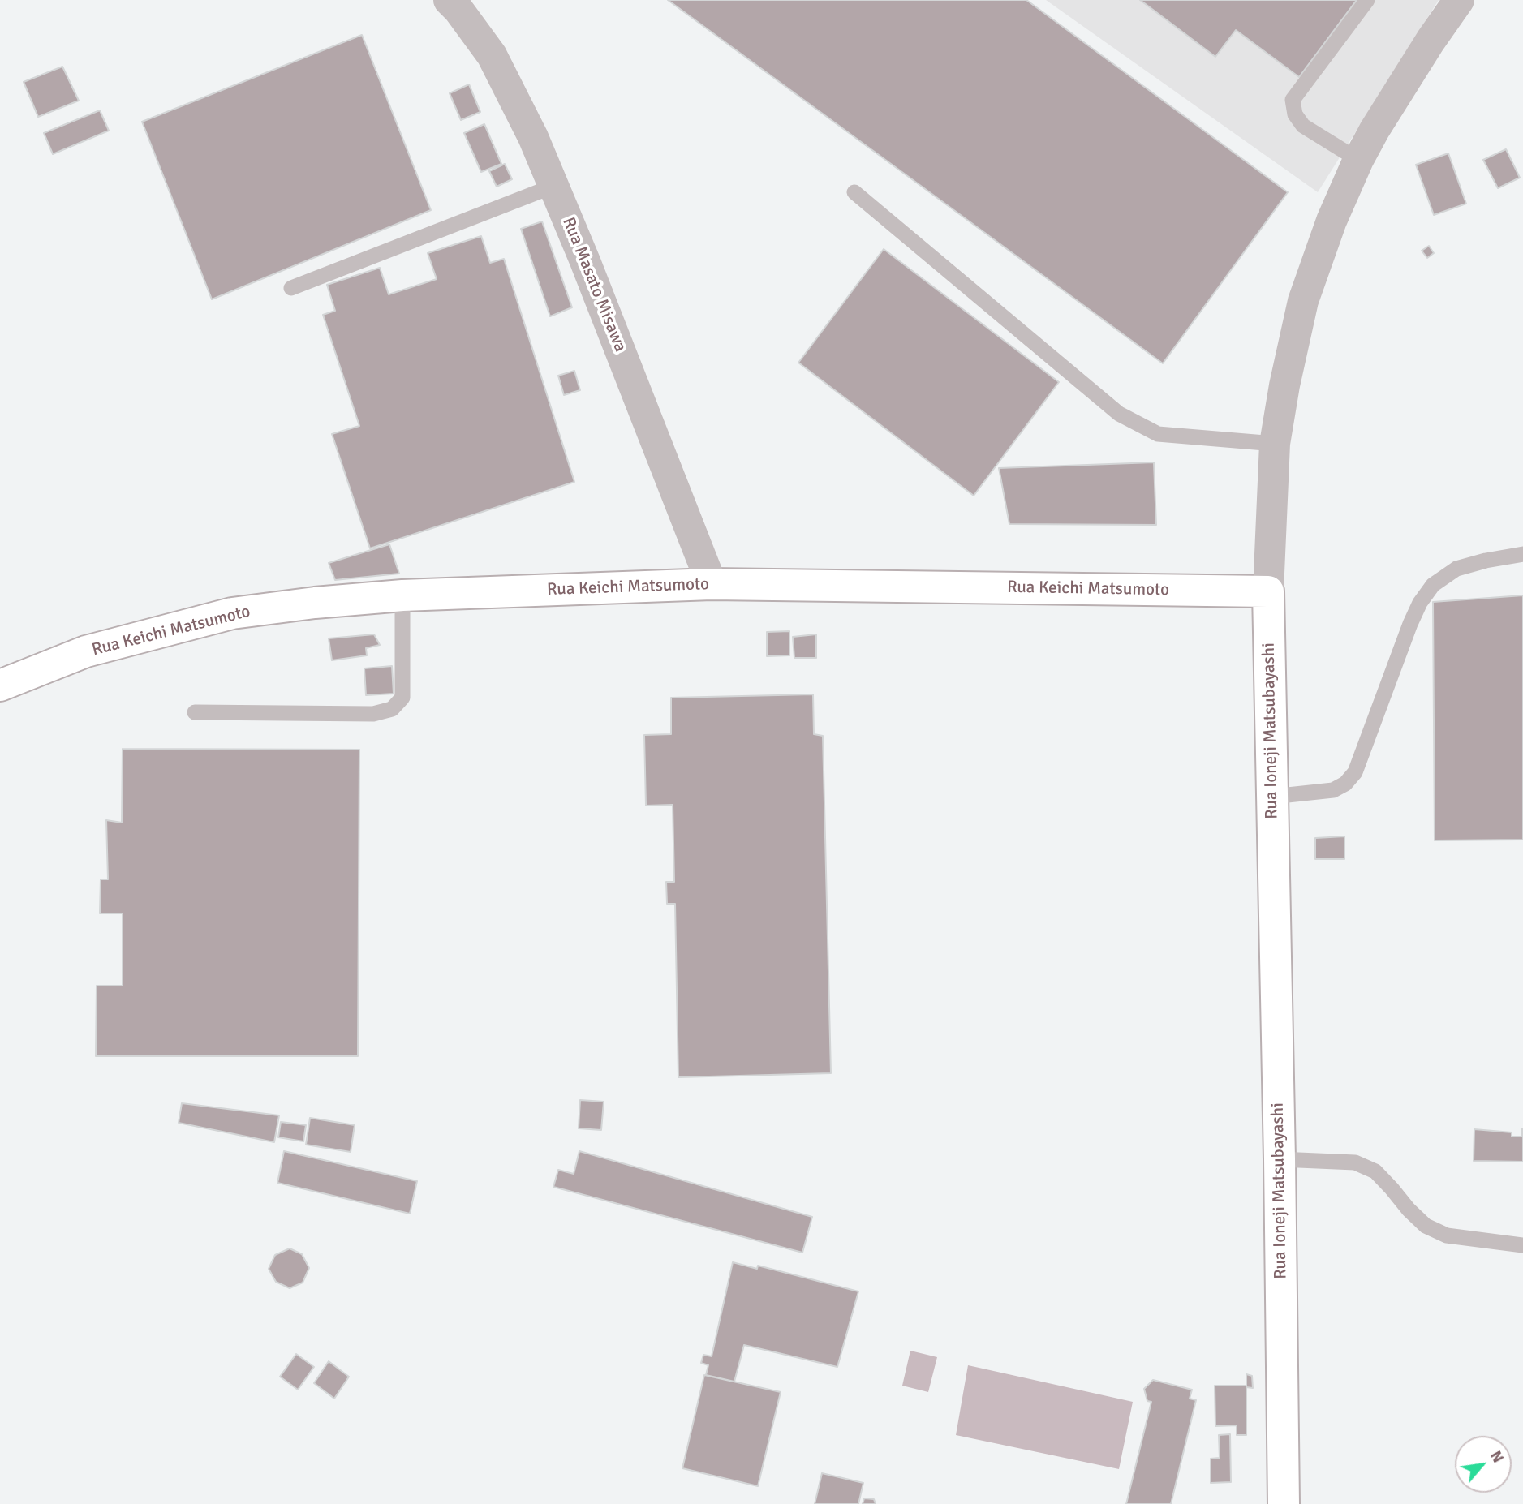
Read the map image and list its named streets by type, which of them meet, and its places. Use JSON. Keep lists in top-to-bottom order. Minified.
{"streets":{"main road":["Rua Keichi Matsumoto","Rua Ioneji Matsubayashi"],"street":["Rua Masato Misawa"]},"crossings":[["Rua Masato Misawa","Rua Keichi Matsumoto"],["Rua Keichi Matsumoto","Rua Ioneji Matsubayashi"]],"north":"top right"}
